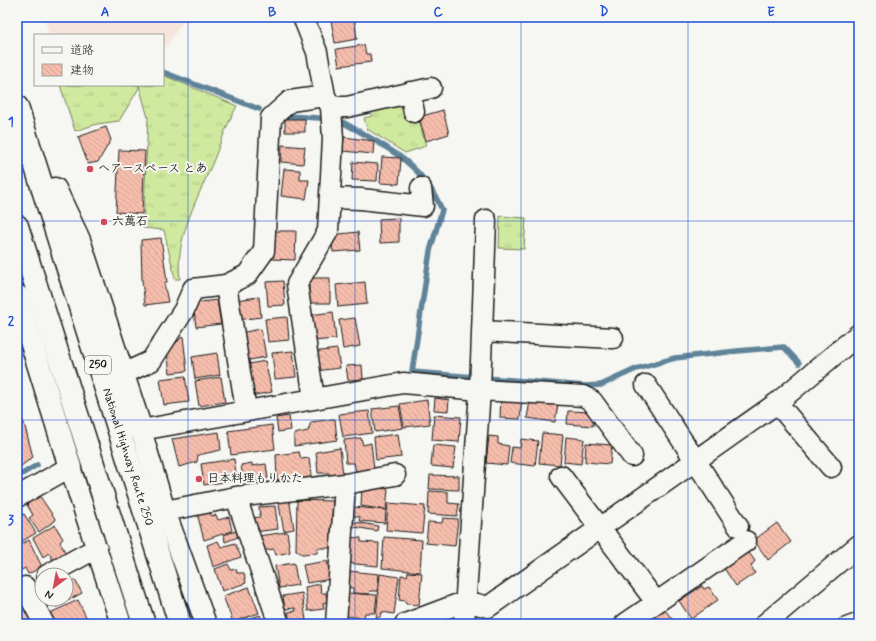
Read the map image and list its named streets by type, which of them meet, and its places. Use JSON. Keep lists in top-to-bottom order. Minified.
{"streets":{"highway":["250","National Highway Route 250"]},"places":["ヘアースペース とあ","六萬石","日本料理もりかた"],"legend":["道路","建物"],"north":"bottom left","grid":{"columns":["A","B","C","D","E"],"rows":["1","2","3"]}}
